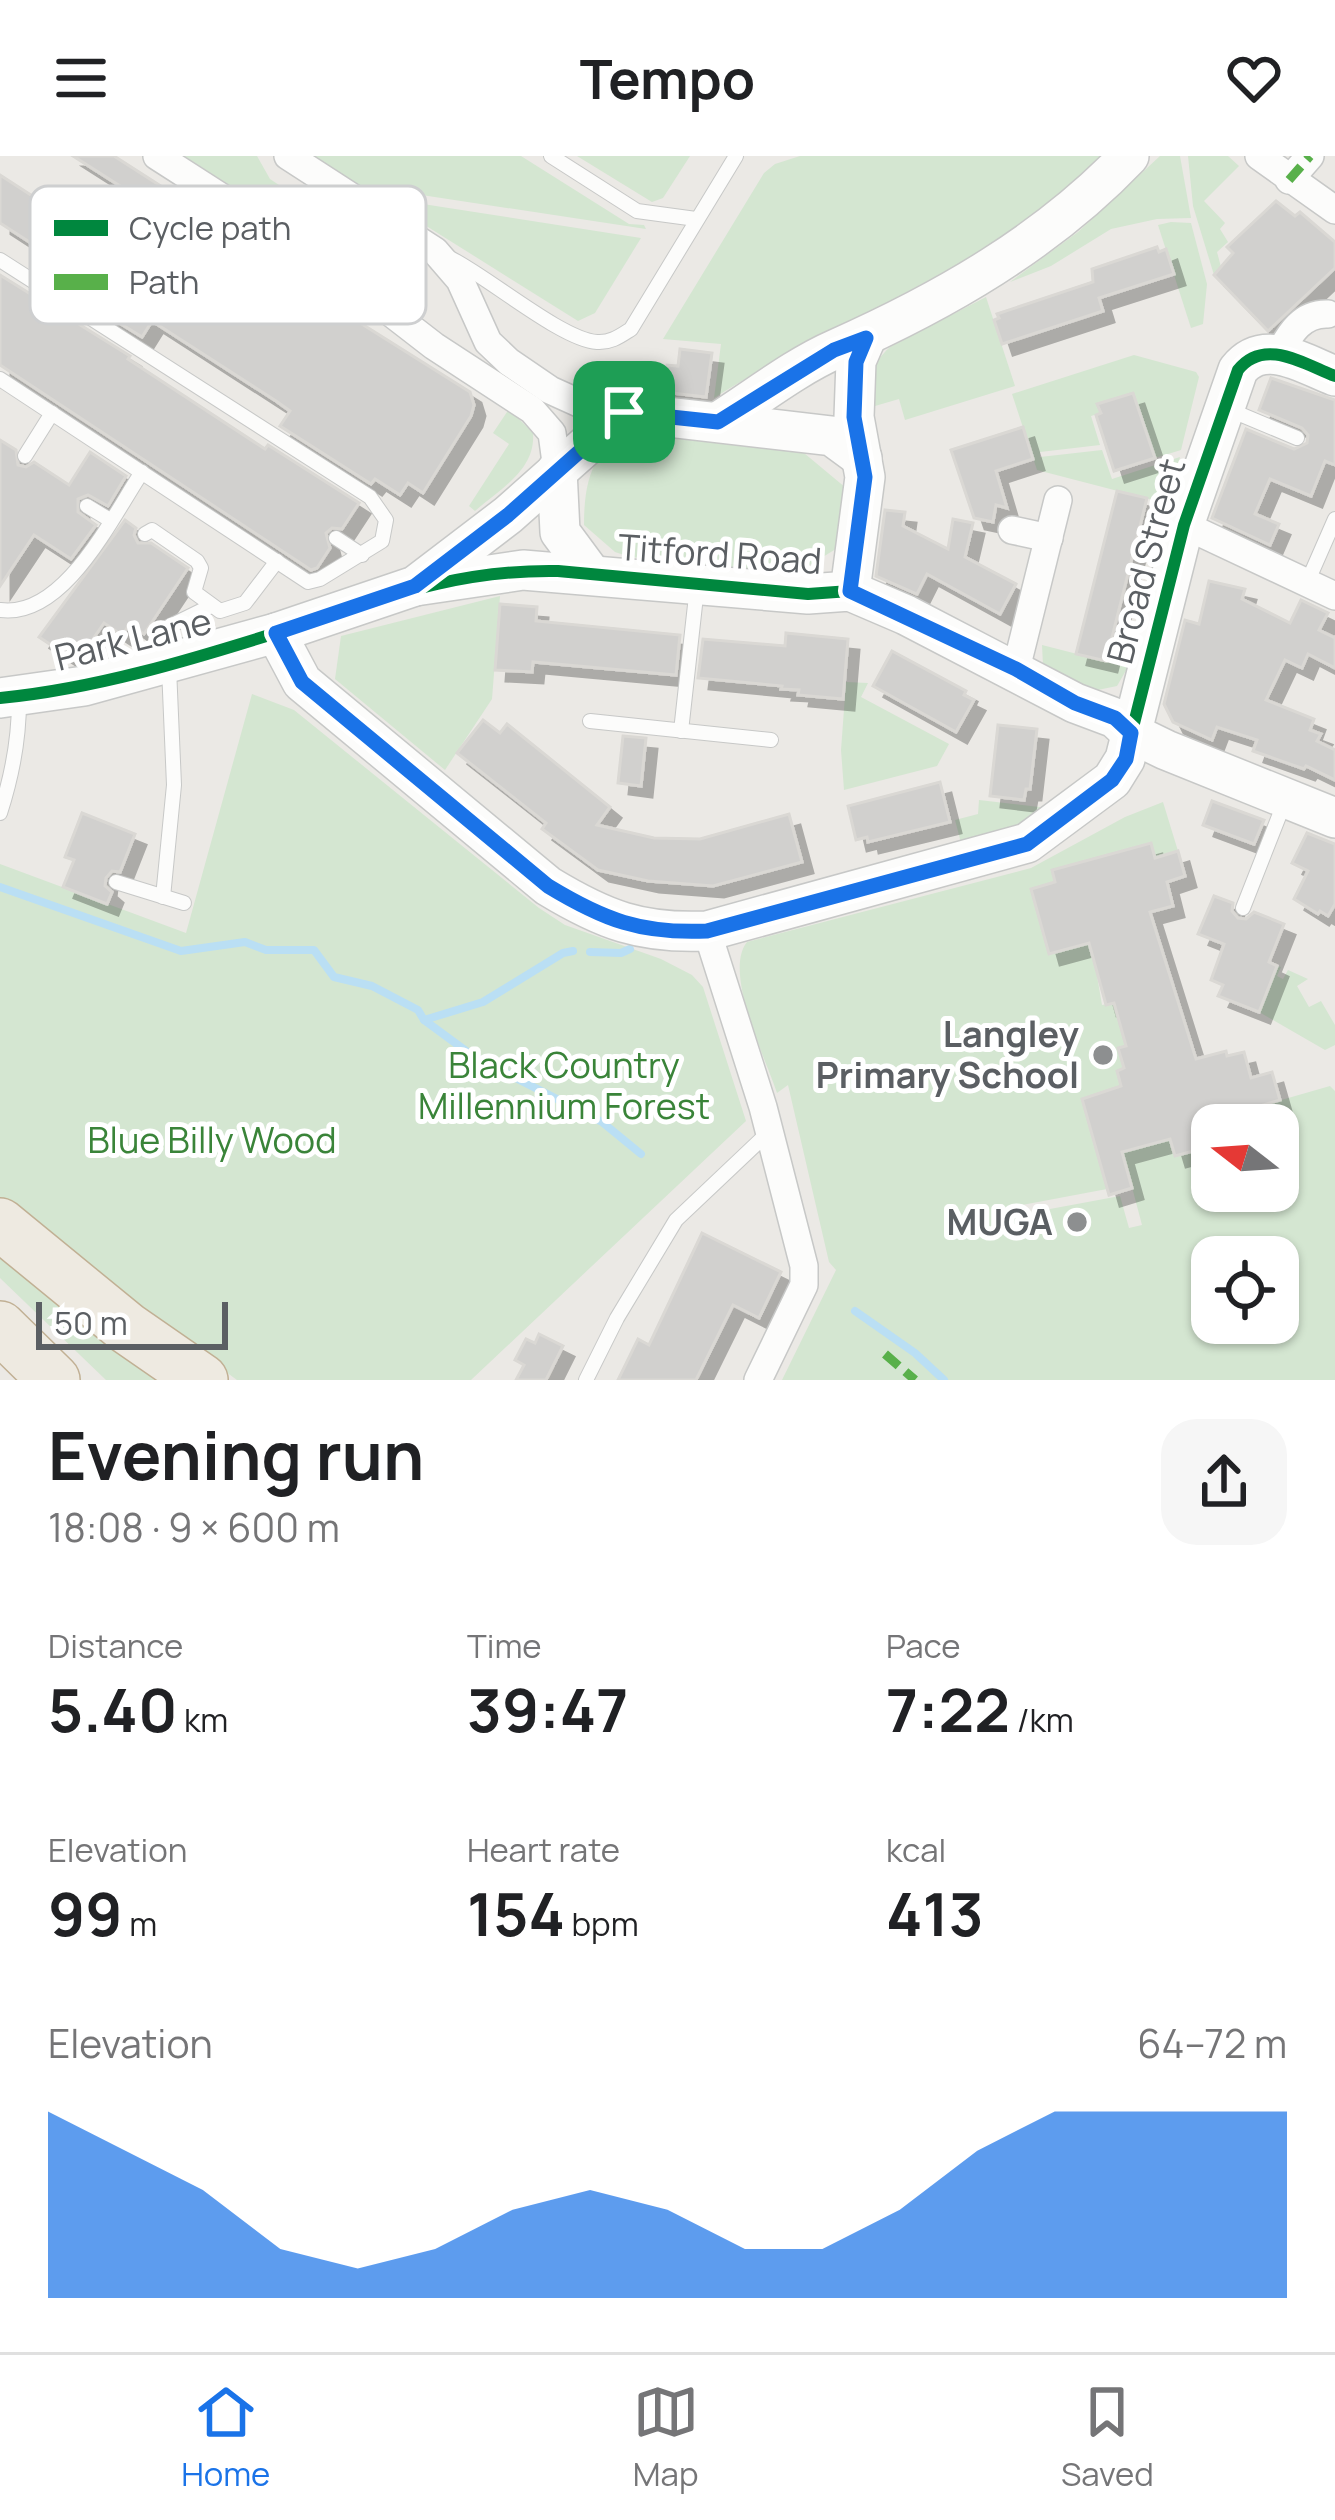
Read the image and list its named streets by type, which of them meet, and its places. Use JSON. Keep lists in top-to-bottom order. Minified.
{"streets":{"main road":["Titford Road","Broad Street","Park Lane"]},"crossings":[["Titford Road","Broad Street"],["Titford Road","Park Lane"],["Broad Street","Park Lane"]],"parks":["Black Country Millennium Forest","Blue Billy Wood"],"places":["Langley Primary School","MUGA"],"legend":["Cycle path","Path"],"scale_bar":"50 m","north":"left","page":{"header":"Tempo","scale":"50 m","heading":["Evening run","18:08 · 9 × 600 m"],"stats":[["Distance","5.40 km"],["Time","39:47"],["Pace","7:22 /km"],["Elevation","99 m"],["Heart rate","154 bpm"],["kcal","413"]],"chart":["Elevation","64–72 m"],"tabs":["Home","Map","Saved"]}}
